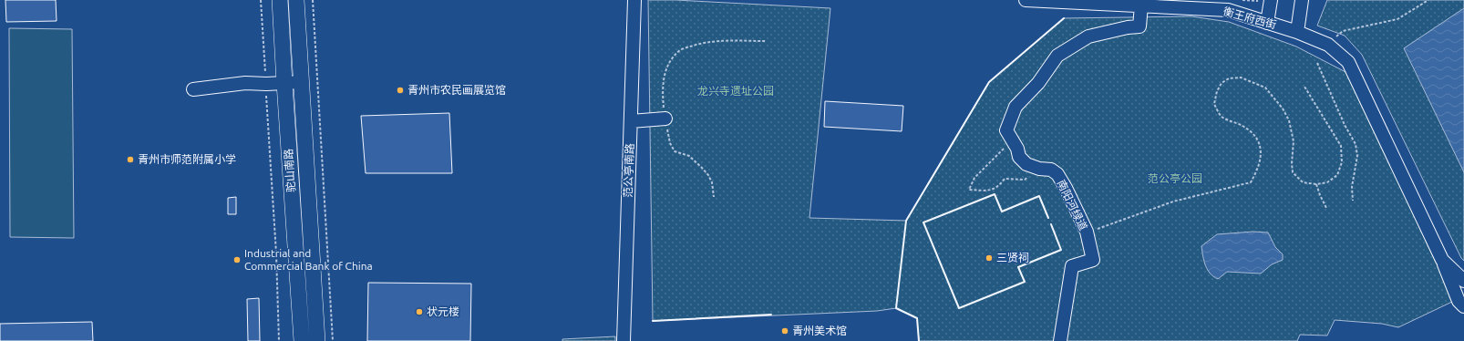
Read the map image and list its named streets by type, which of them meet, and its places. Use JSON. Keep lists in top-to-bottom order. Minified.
{"streets":{"main road":["驼山南路"],"street":["衡王府西街","范公亭南路","南阳河绿道"]},"parks":["龙兴寺遗址公园","范公亭公园"],"places":["青州市农民画展览馆","青州市师范附属小学","三贤祠","Industrial and Commercial Bank of China","状元楼","青州美术馆"]}
